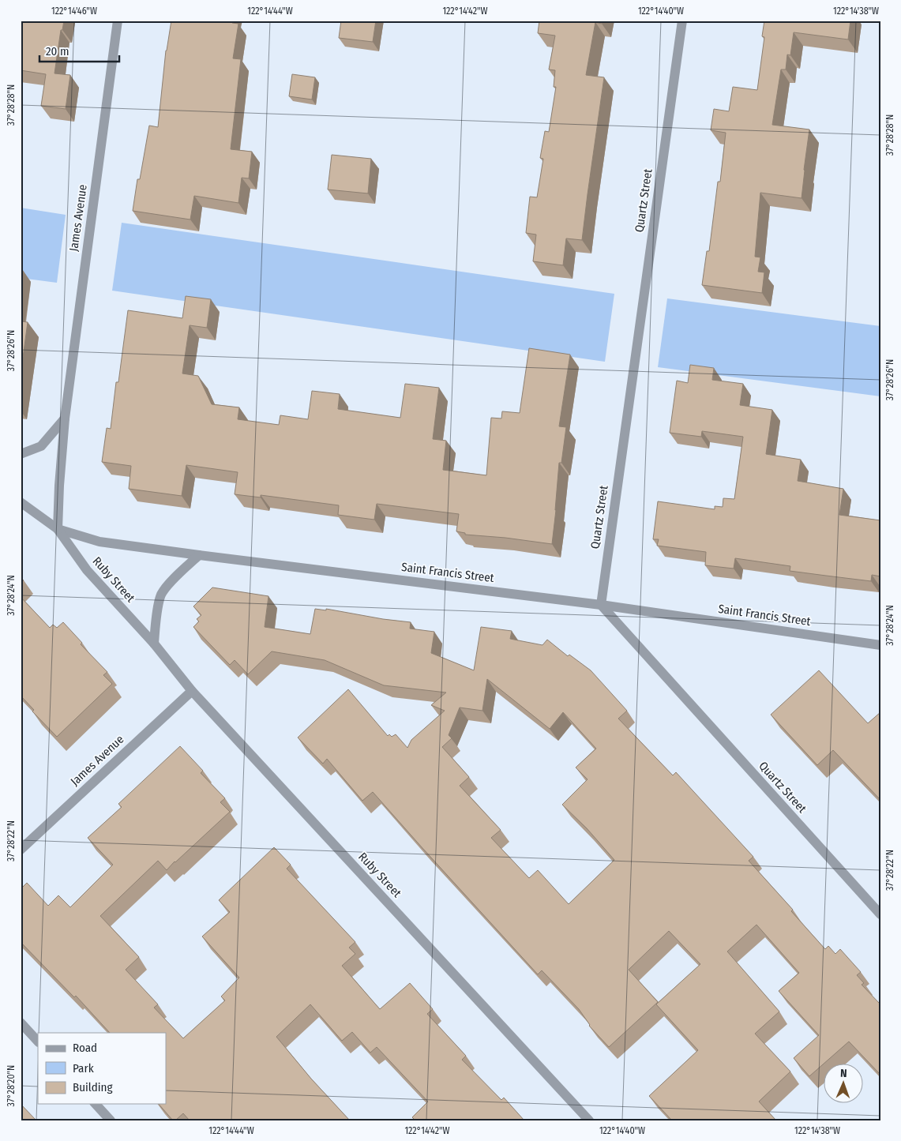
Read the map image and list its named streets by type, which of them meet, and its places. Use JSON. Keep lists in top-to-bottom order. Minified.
{"streets":{"street":["Quartz Street","James Avenue","Saint Francis Street","Ruby Street"]},"crossings":[["Quartz Street","Saint Francis Street"],["James Avenue","Saint Francis Street"],["James Avenue","Ruby Street"],["Saint Francis Street","Ruby Street"]],"legend":["Road","Park","Building"],"scale_bar":"20 m","north":"top","coordinates":["122°14'46\"W","122°14'44\"W","122°14'42\"W","122°14'40\"W","122°14'38\"W","37°28'28\"N","37°28'26\"N","37°28'24\"N","37°28'22\"N","37°28'20\"N"]}
